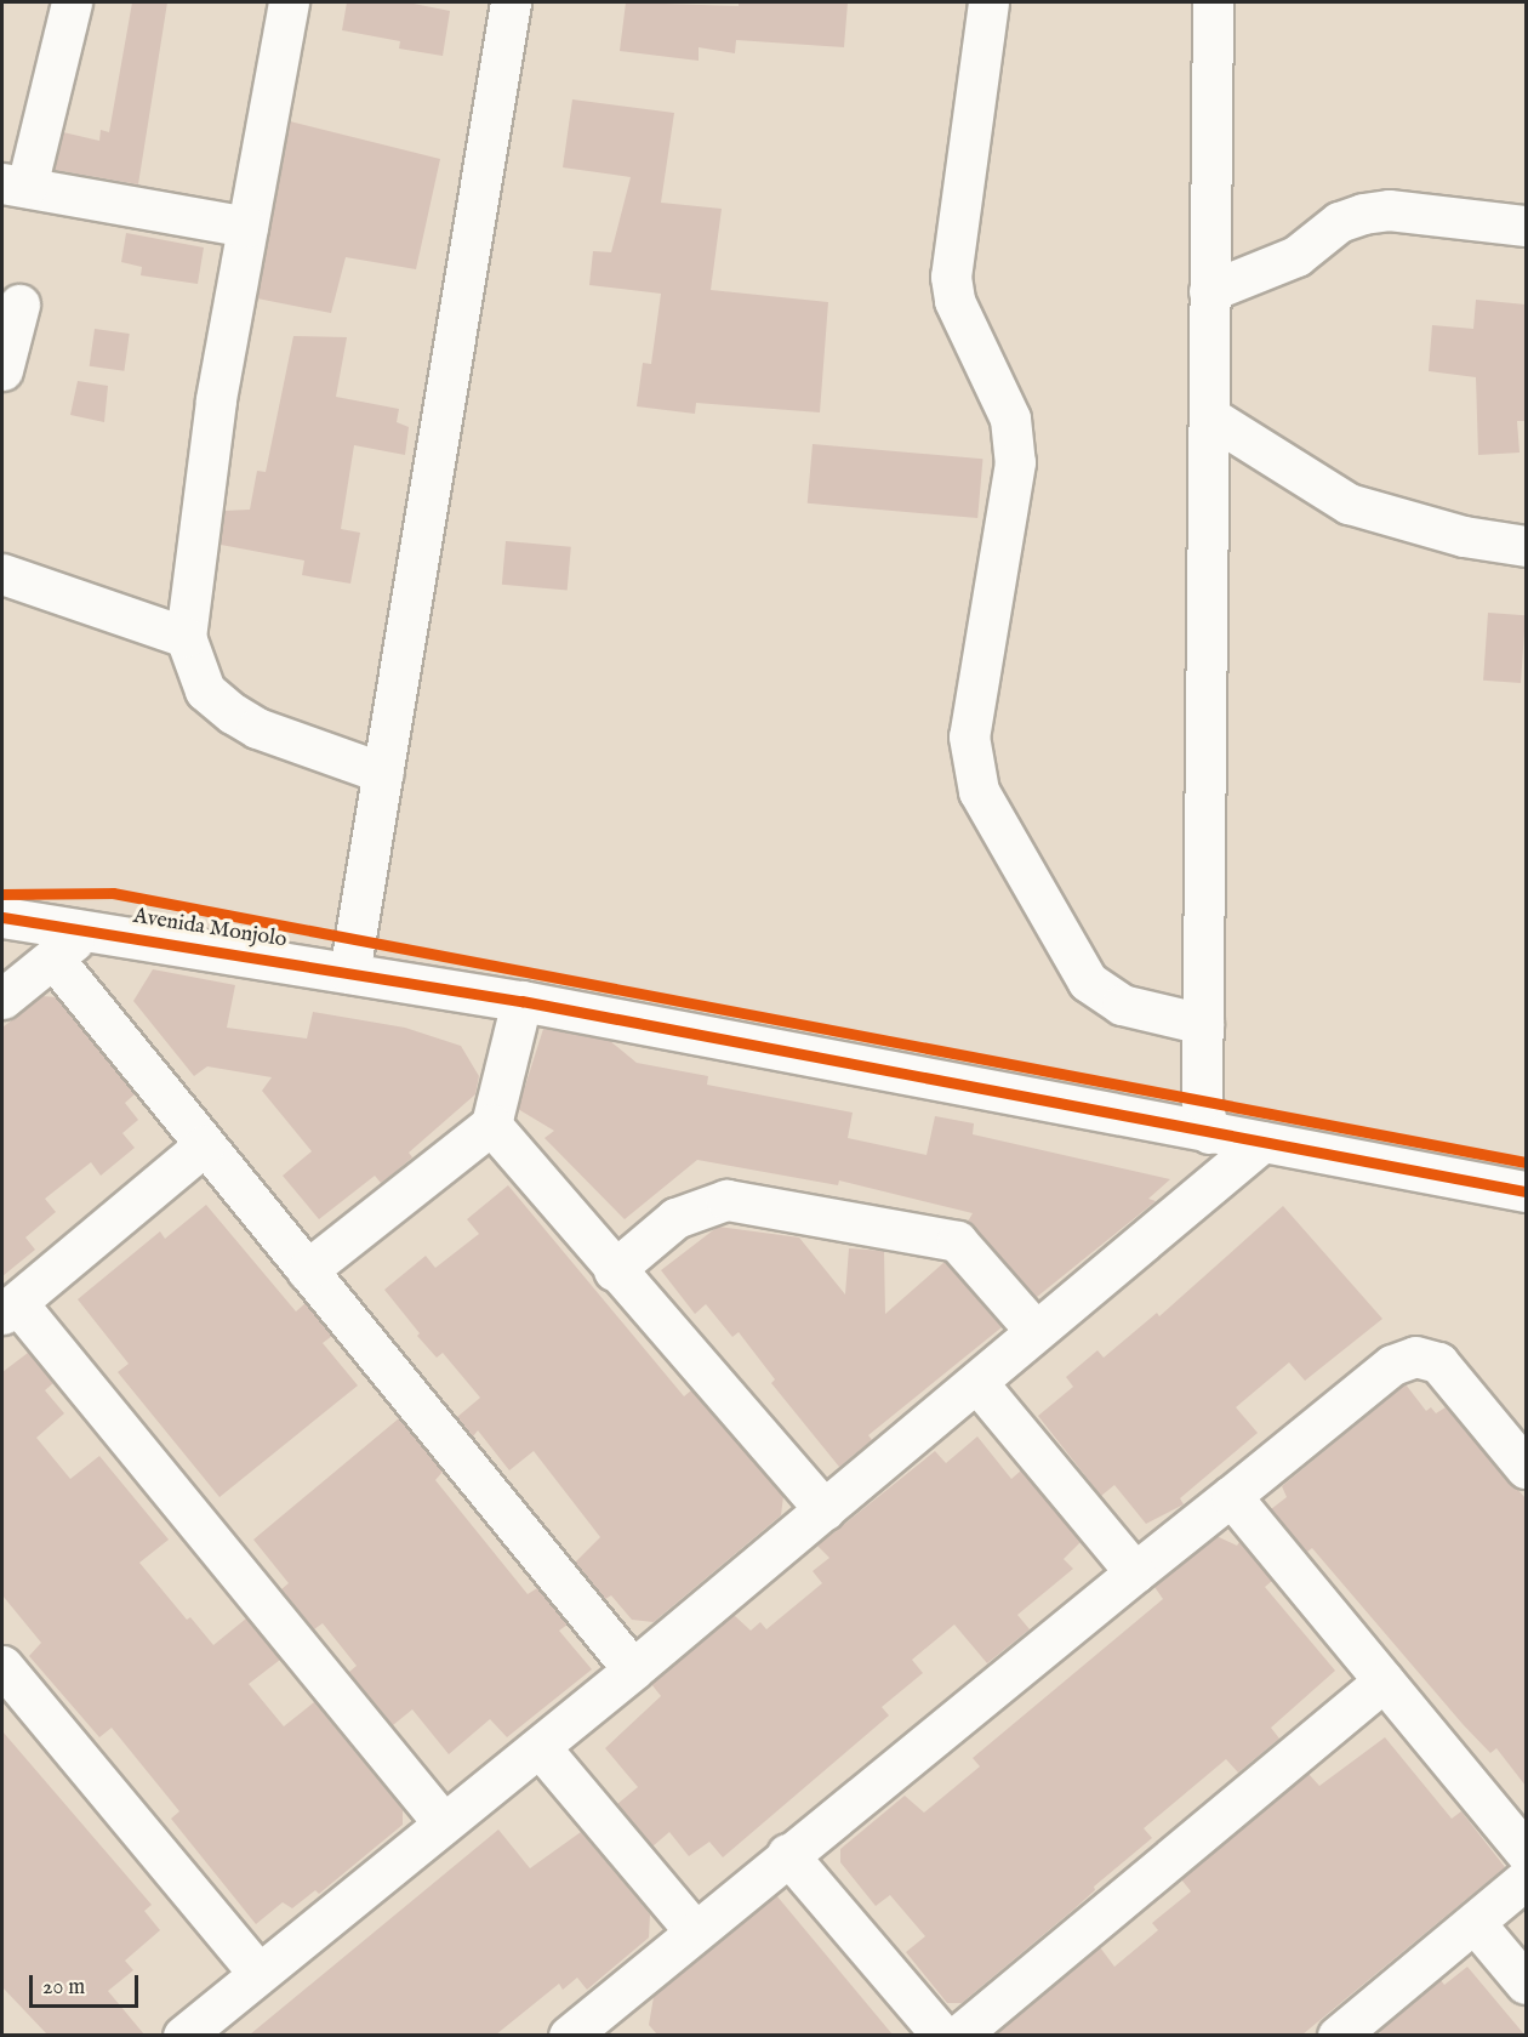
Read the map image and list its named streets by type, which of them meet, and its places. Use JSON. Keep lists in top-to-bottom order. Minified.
{"streets":{"street":["Avenida Monjolo"]},"scale_bar":"20 m"}
